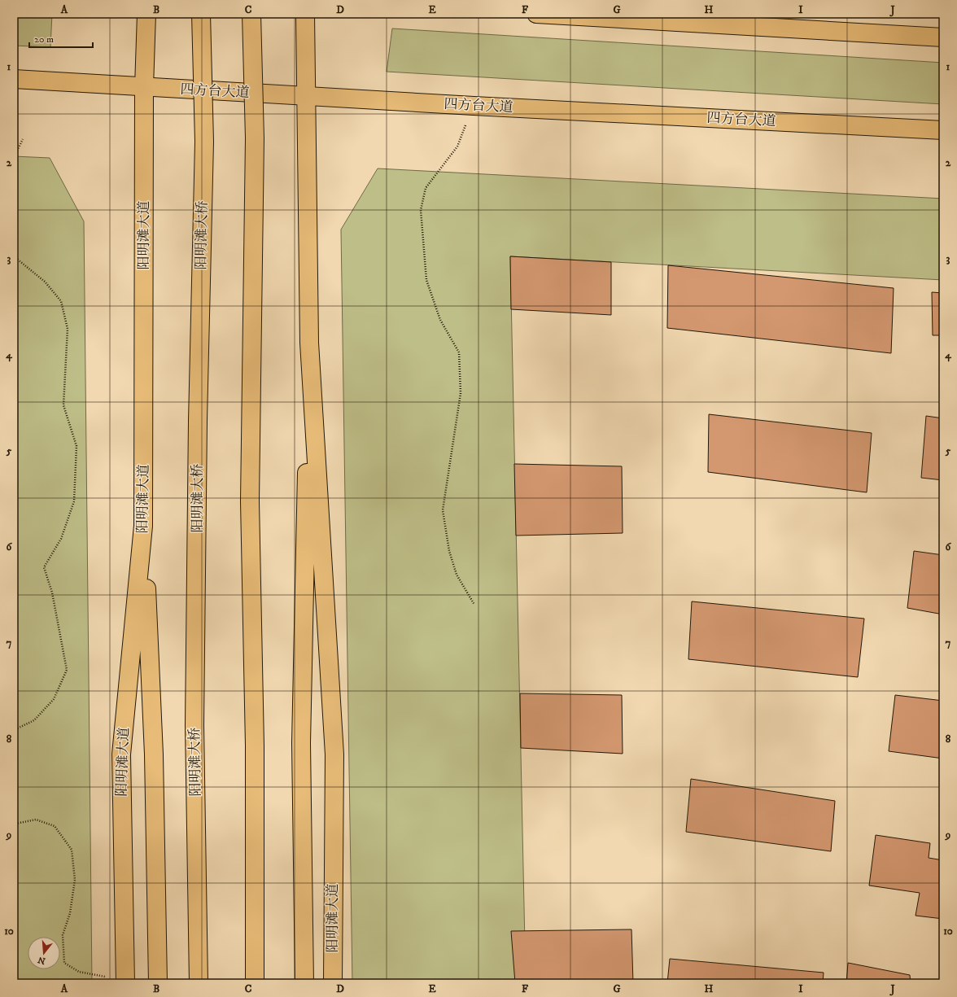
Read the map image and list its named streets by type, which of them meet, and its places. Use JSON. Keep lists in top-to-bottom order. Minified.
{"streets":{"main road":["四方台大道","阳明滩大道","阳明滩大桥"]},"crossings":[["四方台大道","阳明滩大道"]],"scale_bar":"20 m","north":"bottom","grid":{"columns":["A","B","C","D","E","F","G","H","I","J"],"rows":["1","2","3","4","5","6","7","8","9","10"]}}
